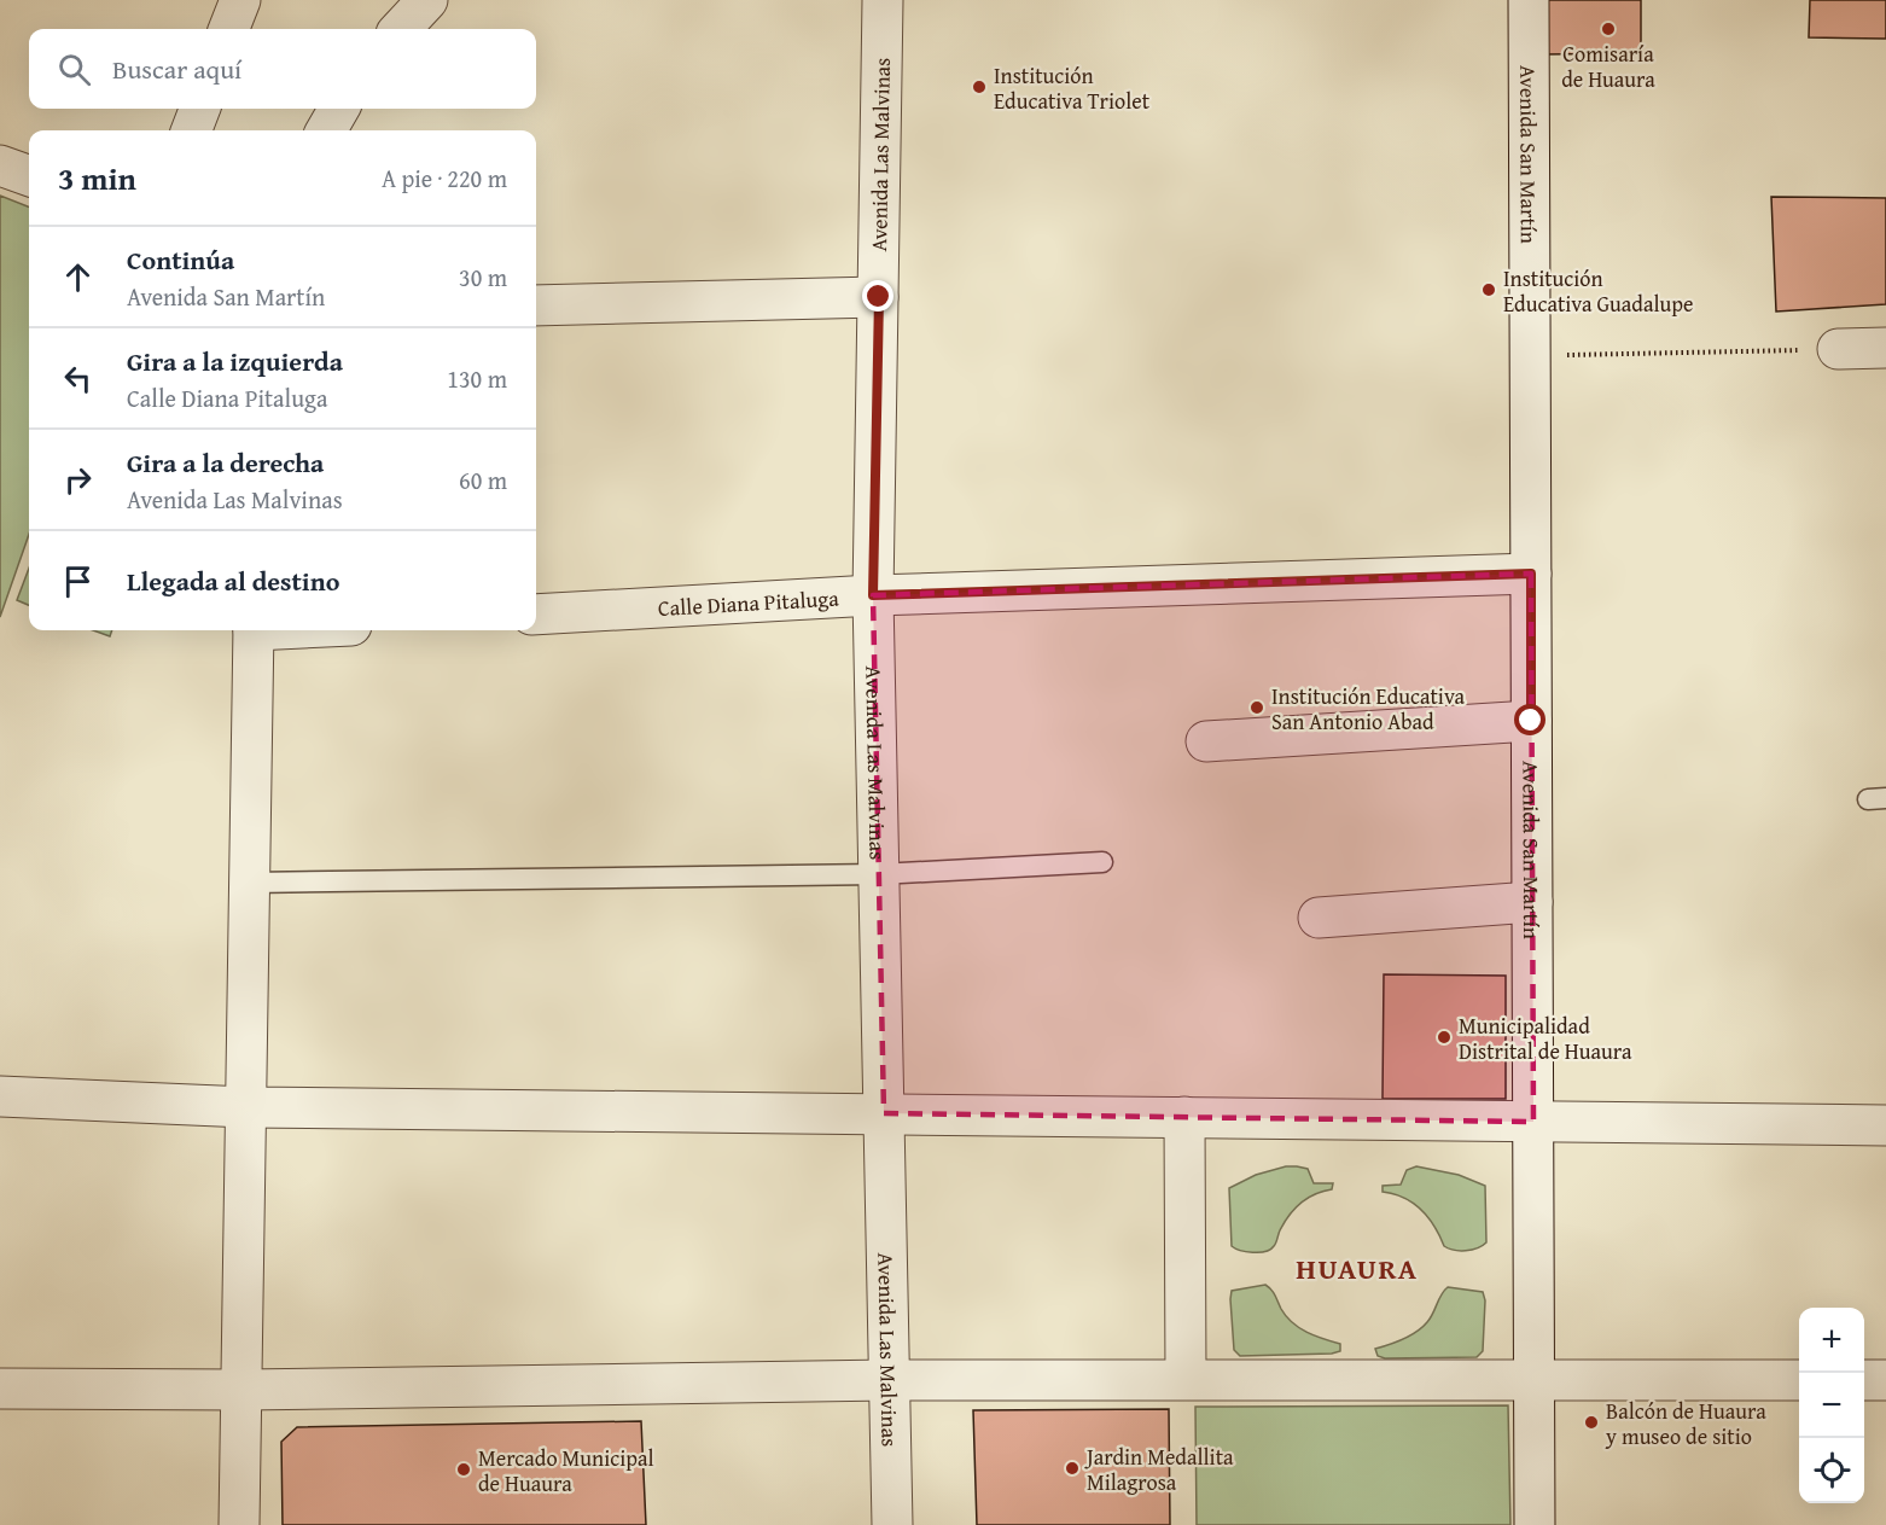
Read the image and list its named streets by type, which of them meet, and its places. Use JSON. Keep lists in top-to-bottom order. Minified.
{"streets":{"street":["Avenida Las Malvinas","Avenida San Martín","Calle Diana Pitaluga"]},"crossings":[["Avenida Las Malvinas","Calle Diana Pitaluga"],["Avenida San Martín","Calle Diana Pitaluga"]],"districts":["HUAURA"],"places":["Comisaría de Huaura","Institución Educativa Triolet","Institución Educativa Guadalupe","Institución Educativa San Antonio Abad","Municipalidad Distrital de Huaura","Balcón de Huaura y museo de sitio","Jardin Medallita Milagrosa","Mercado Municipal de Huaura"],"page":{"search":"Buscar aquí","heading":["3 min","A pie · 220 m"],"list":[["Continúa","Avenida San Martín","30 m"],["Gira a la izquierda","Calle Diana Pitaluga","130 m"],["Gira a la derecha","Avenida Las Malvinas","60 m"],"Llegada al destino"],"map_buttons":["+","−"]}}
